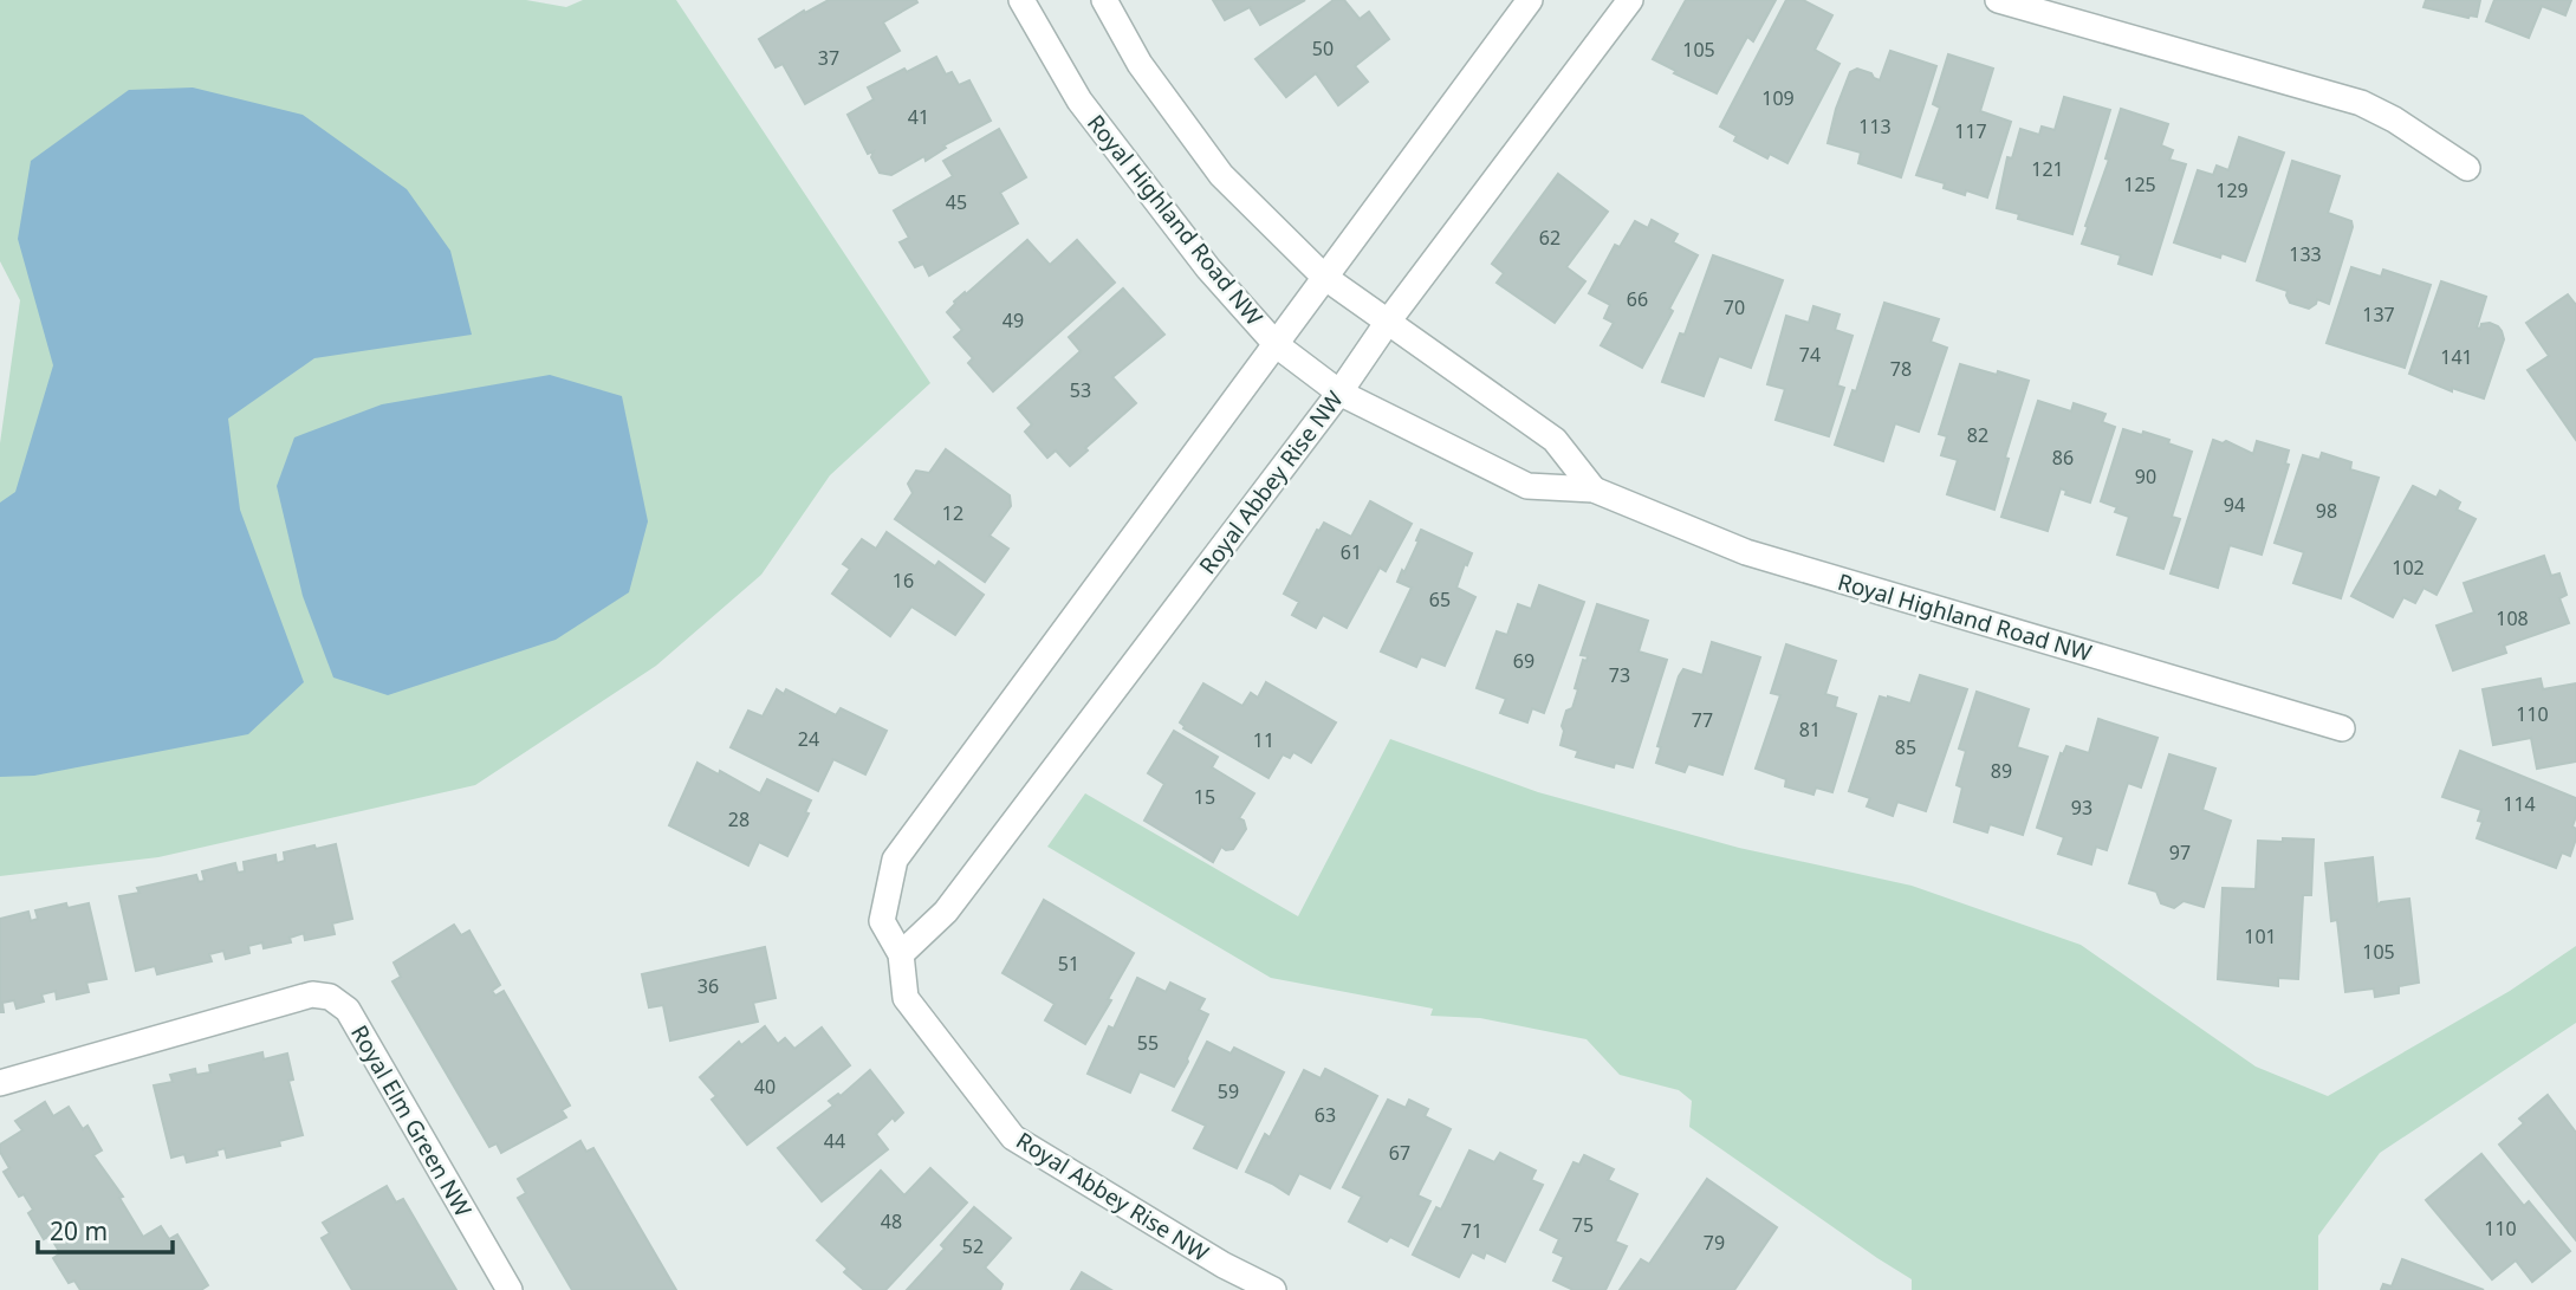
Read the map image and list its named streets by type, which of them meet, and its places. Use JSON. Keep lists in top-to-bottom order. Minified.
{"streets":{"street":["Royal Highland Road NW","Royal Abbey Rise NW","Royal Elm Green NW"]},"crossings":[["Royal Highland Road NW","Royal Abbey Rise NW"]],"house_numbers":["50","105","37","109","41","113","117","121","125","129","45","62","133","66","70","137","49","74","141","78","53","82","86","90","94","98","12","61","102","16","65","108","69","73","110","77","81","24","11","85","89","15","114","93","28","97","101","105","51","36","55","40","59","63","44","67","48","75","110","71","79","52"],"scale_bar":"20 m"}
